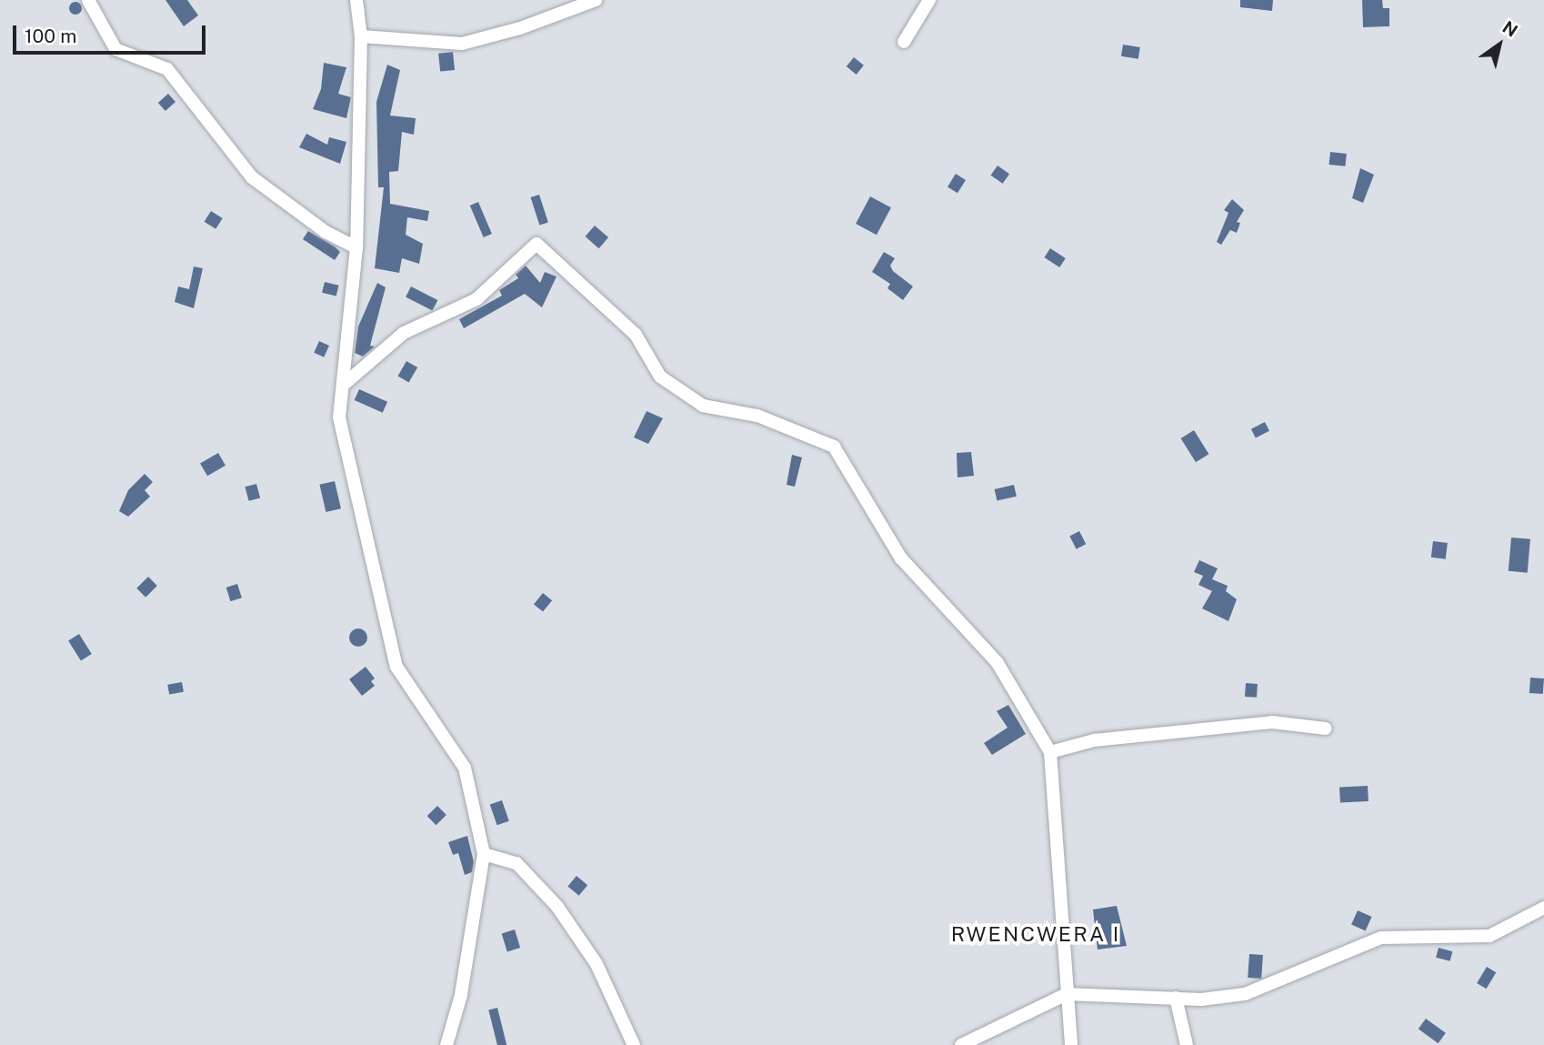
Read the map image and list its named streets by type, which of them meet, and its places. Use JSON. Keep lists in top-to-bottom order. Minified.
{"districts":["RWENCWERA I"],"scale_bar":"100 m","north":"top right"}
